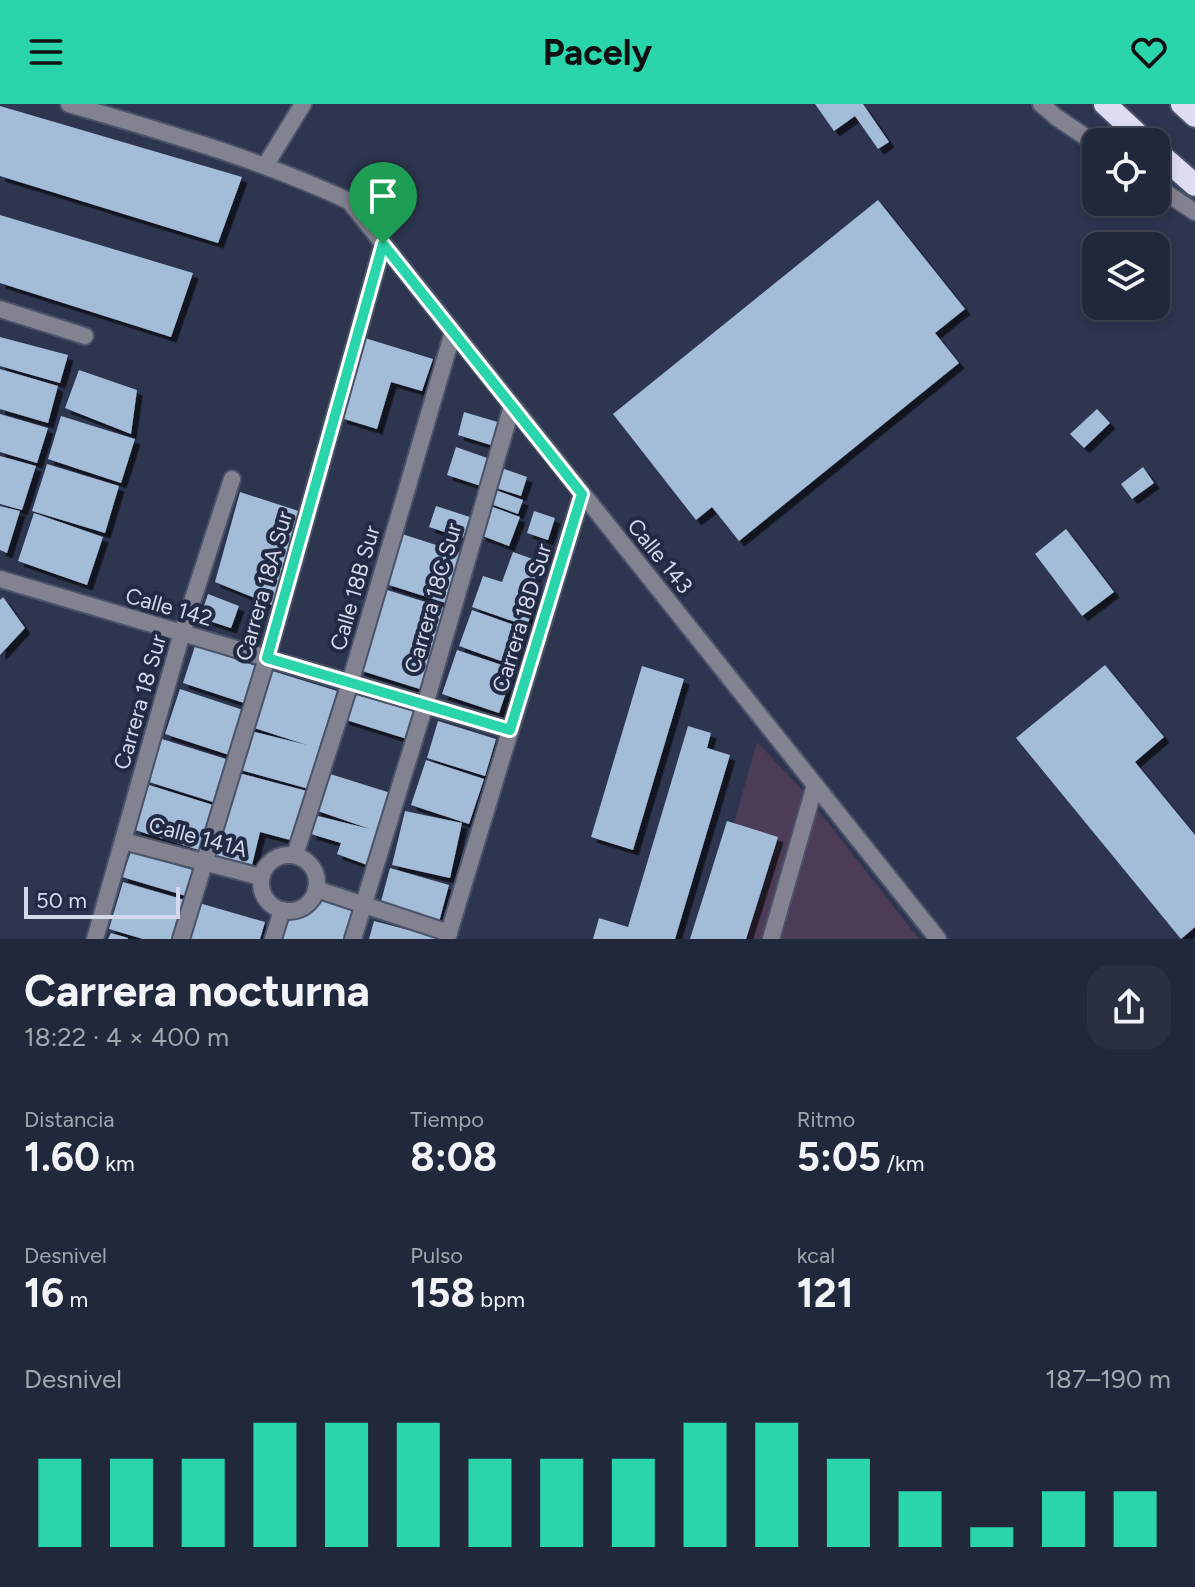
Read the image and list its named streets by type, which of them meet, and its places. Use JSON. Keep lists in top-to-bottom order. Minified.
{"streets":{"street":["Calle 143","Carrera 18A Sur","Calle 18B Sur","Carrera 18C Sur","Calle 142","Carrera 18D Sur","Carrera 18 Sur","Calle 141A"]},"crossings":[["Calle 143","Carrera 18A Sur"],["Calle 143","Calle 18B Sur"],["Calle 143","Carrera 18C Sur"],["Calle 143","Carrera 18D Sur"],["Carrera 18A Sur","Calle 142"],["Carrera 18A Sur","Calle 141A"],["Calle 18B Sur","Calle 142"],["Calle 18B Sur","Calle 141A"],["Carrera 18C Sur","Calle 142"],["Calle 142","Carrera 18D Sur"],["Calle 142","Carrera 18 Sur"],["Carrera 18 Sur","Calle 141A"]],"scale_bar":"50 m","page":{"header":"Pacely","scale":"50 m","heading":["Carrera nocturna","18:22 · 4 × 400 m"],"stats":[["Distancia","1.60 km"],["Tiempo","8:08"],["Ritmo","5:05 /km"],["Desnivel","16 m"],["Pulso","158 bpm"],["kcal","121"]],"chart":["Desnivel","187–190 m"]}}
